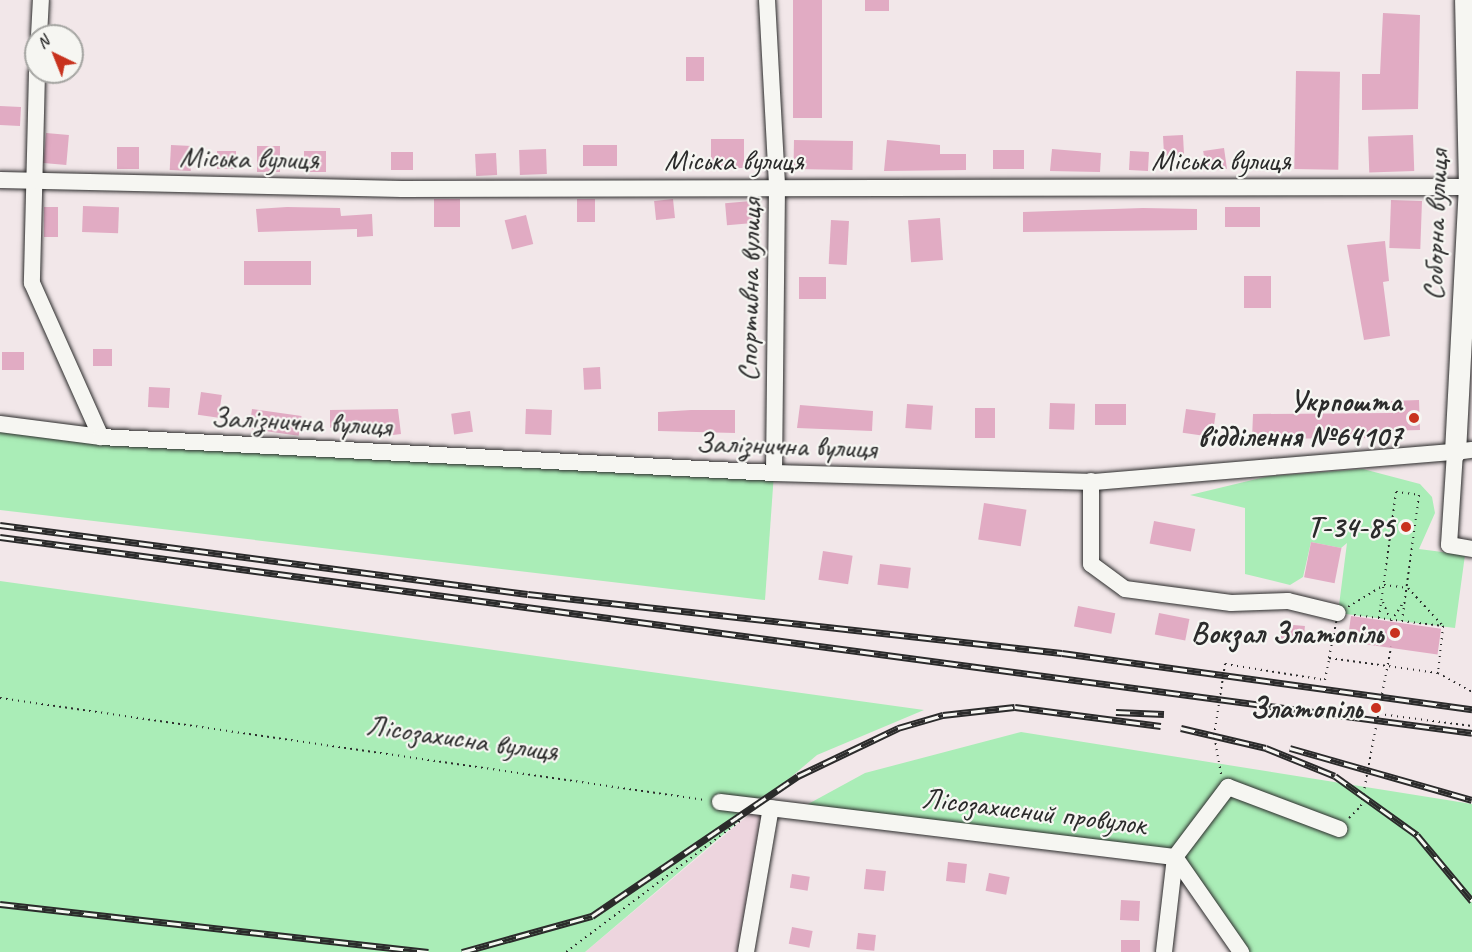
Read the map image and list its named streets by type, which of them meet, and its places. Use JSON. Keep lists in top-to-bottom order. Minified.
{"streets":{"street":["Міська вулиця","Соборна вулиця","Спортивна вулиця","Залізнична вулиця","Лісозахисний провулок"],"path":["Лісозахисна вулиця"]},"crossings":[["Міська вулиця","Соборна вулиця"],["Міська вулиця","Спортивна вулиця"],["Соборна вулиця","Залізнична вулиця"],["Спортивна вулиця","Залізнична вулиця"]],"places":["Укрпошта відділення №64107","Т-34-85","Вокзал Златопіль","Златопіль"],"north":"top left"}
